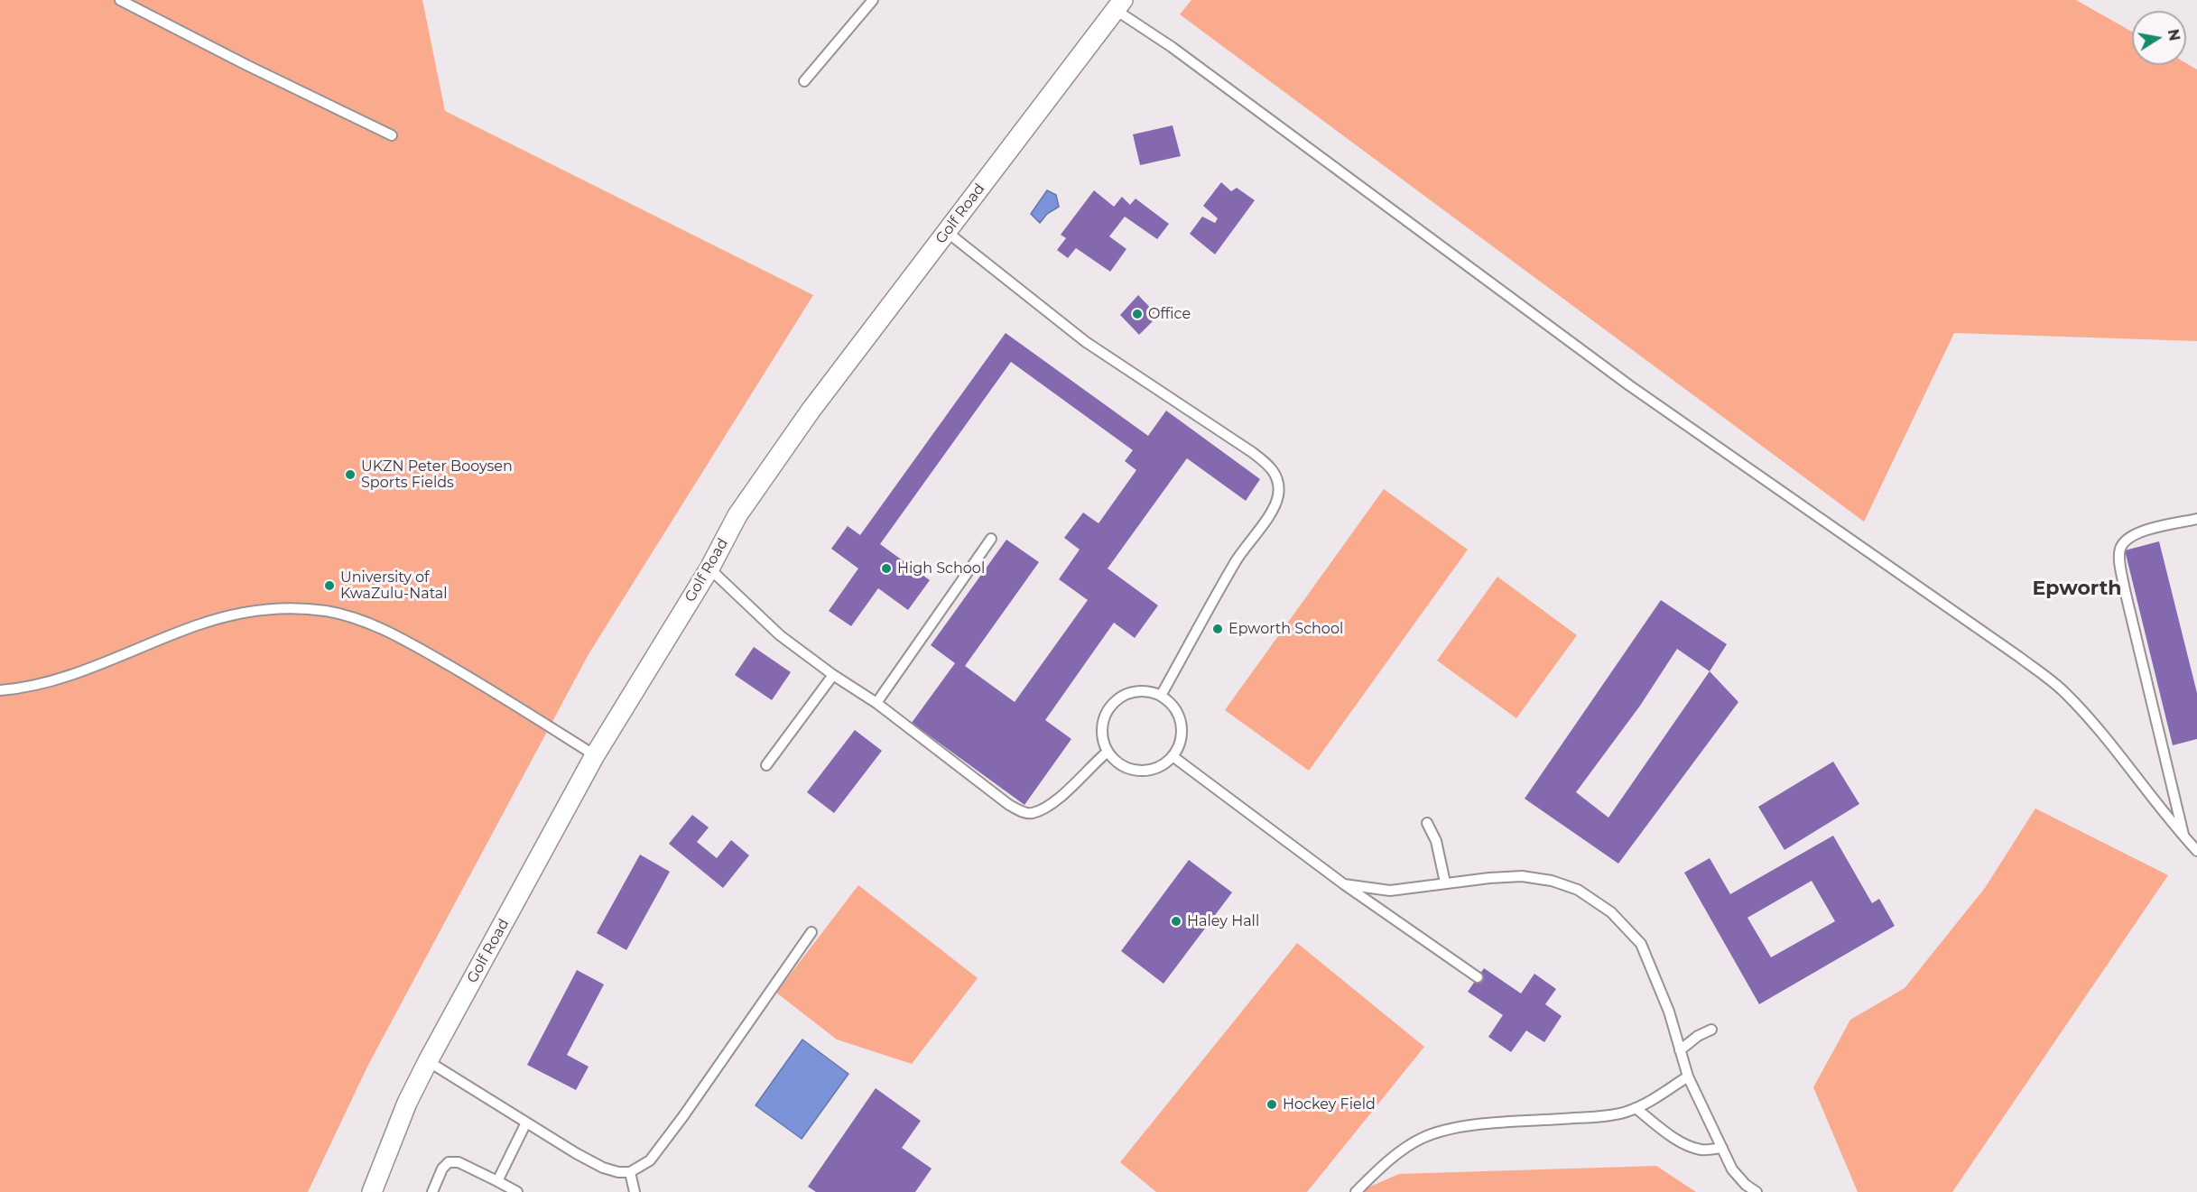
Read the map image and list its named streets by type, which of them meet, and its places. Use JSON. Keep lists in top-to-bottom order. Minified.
{"streets":{"street":["Golf Road"]},"districts":["Epworth"],"places":["Office","UKZN Peter Booysen Sports Fields","High School","University of KwaZulu-Natal","Epworth School","Haley Hall","Hockey Field"],"north":"right"}
